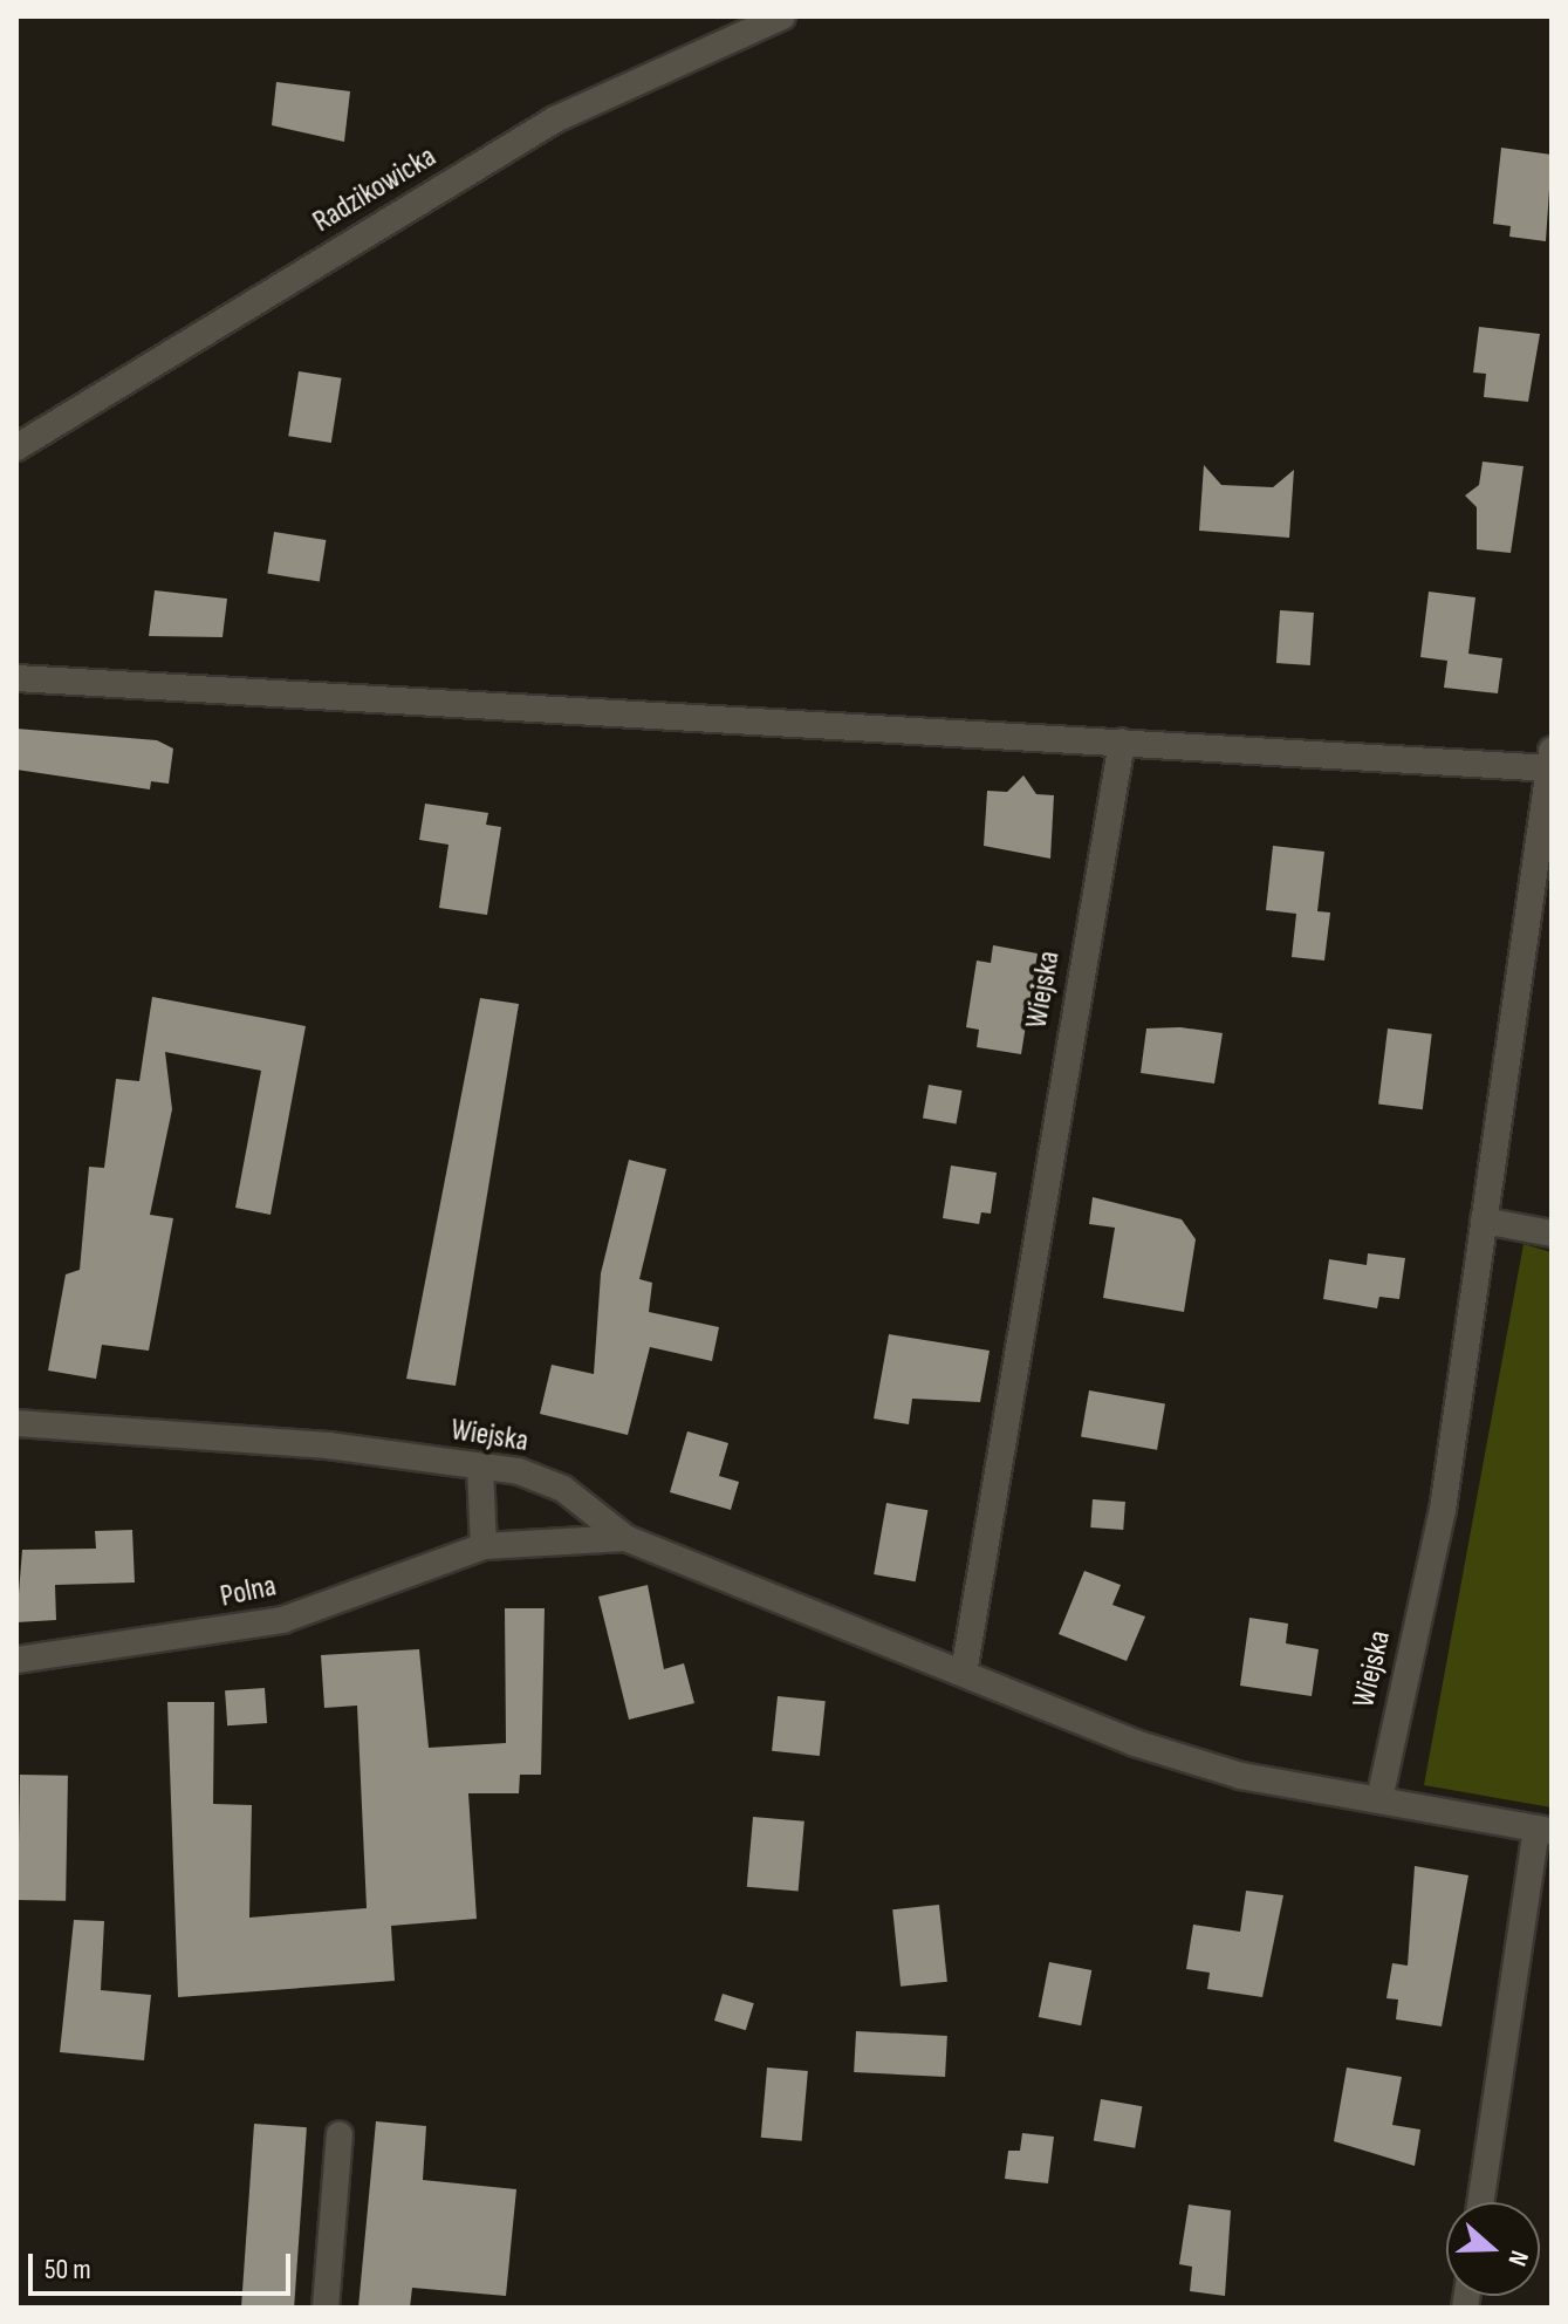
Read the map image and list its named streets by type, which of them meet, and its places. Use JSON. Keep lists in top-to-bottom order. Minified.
{"streets":{"street":["Radzikowicka","Wiejska","Polna"]},"crossings":[["Wiejska","Polna"]],"scale_bar":"50 m","north":"right"}
